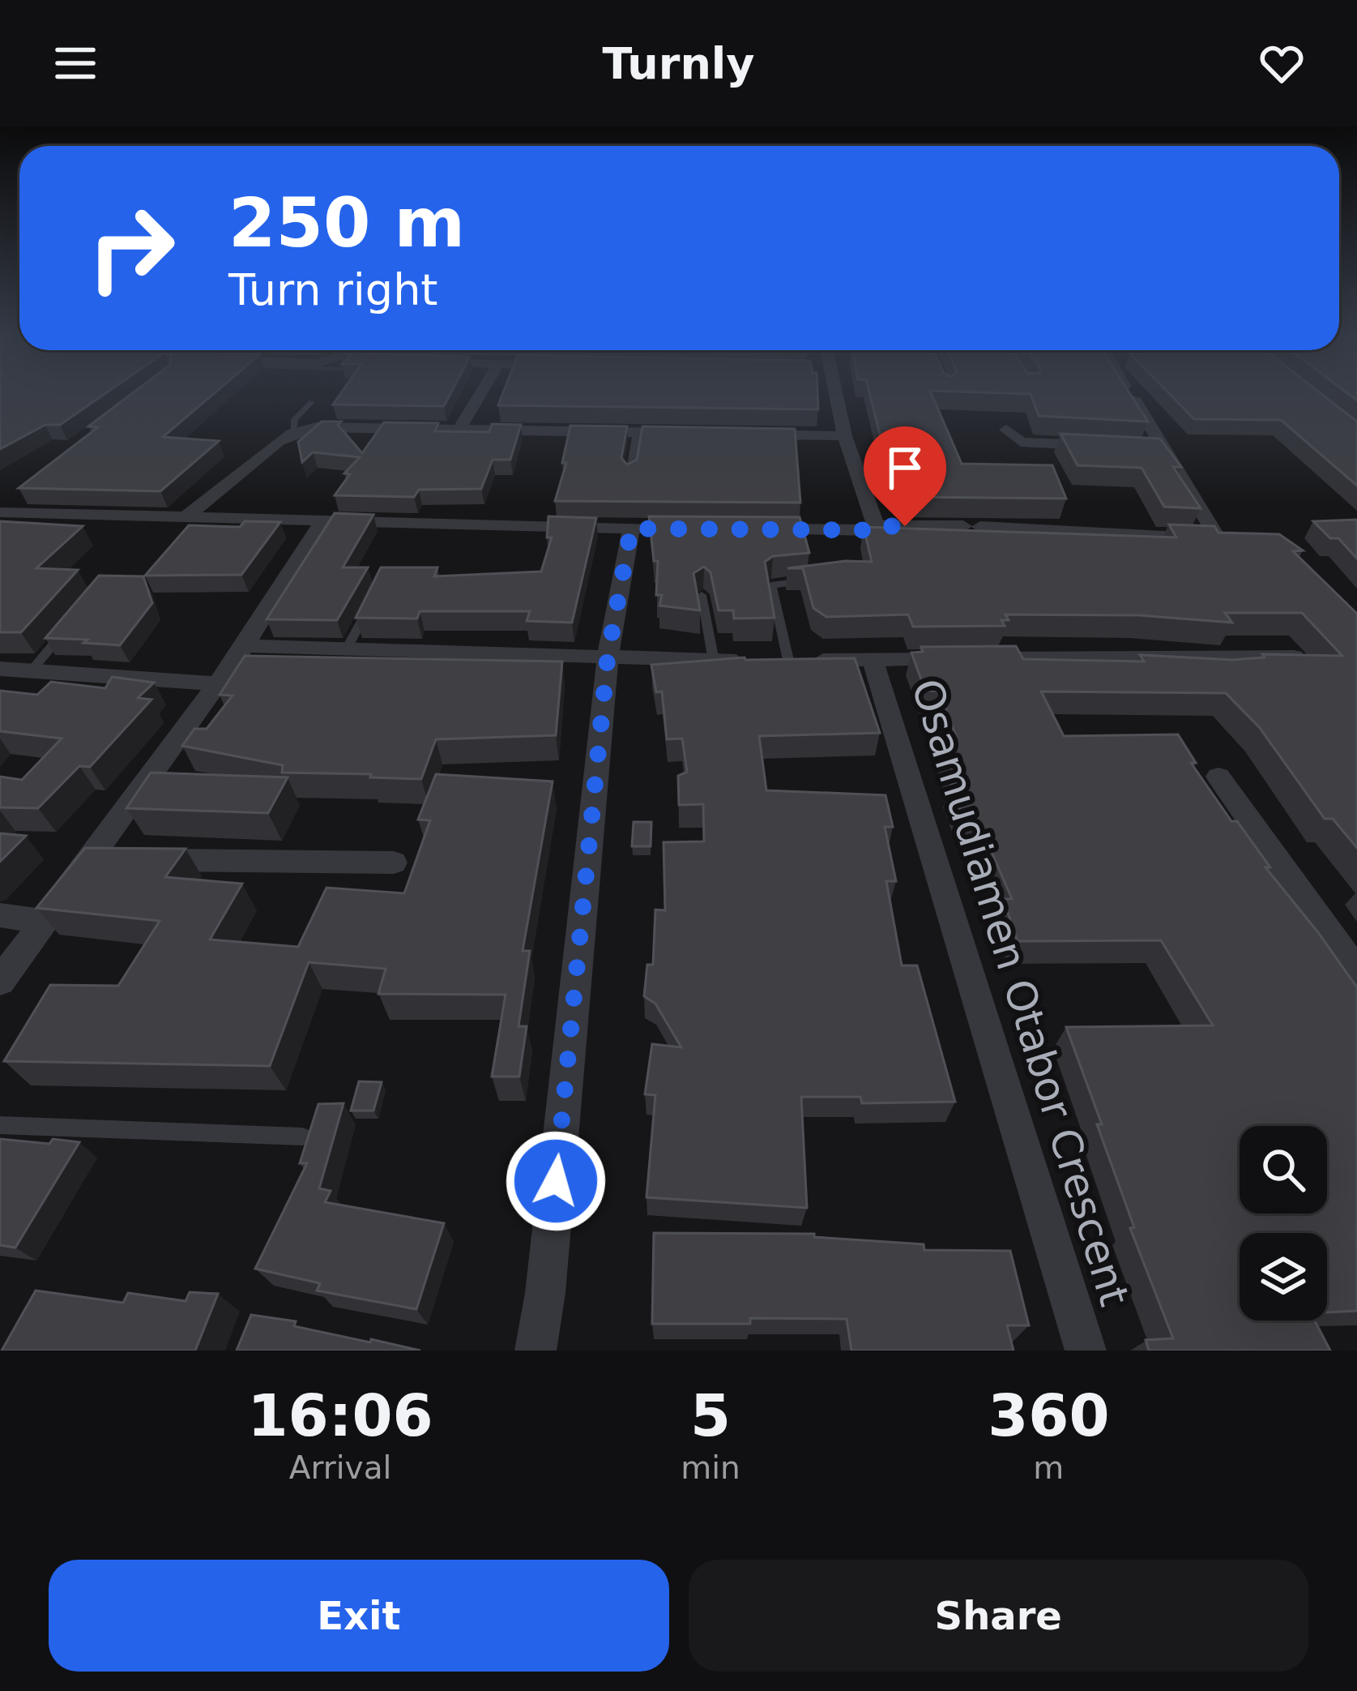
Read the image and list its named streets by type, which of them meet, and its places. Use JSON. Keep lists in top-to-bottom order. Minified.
{"streets":{"street":["Osamudiamen Otabor Crescent"]},"page":{"header":"Turnly","turn":["250 m","Turn right"],"eta":["16:06","Arrival","5","min","360","m"],"buttons":["Exit","Share"]}}
